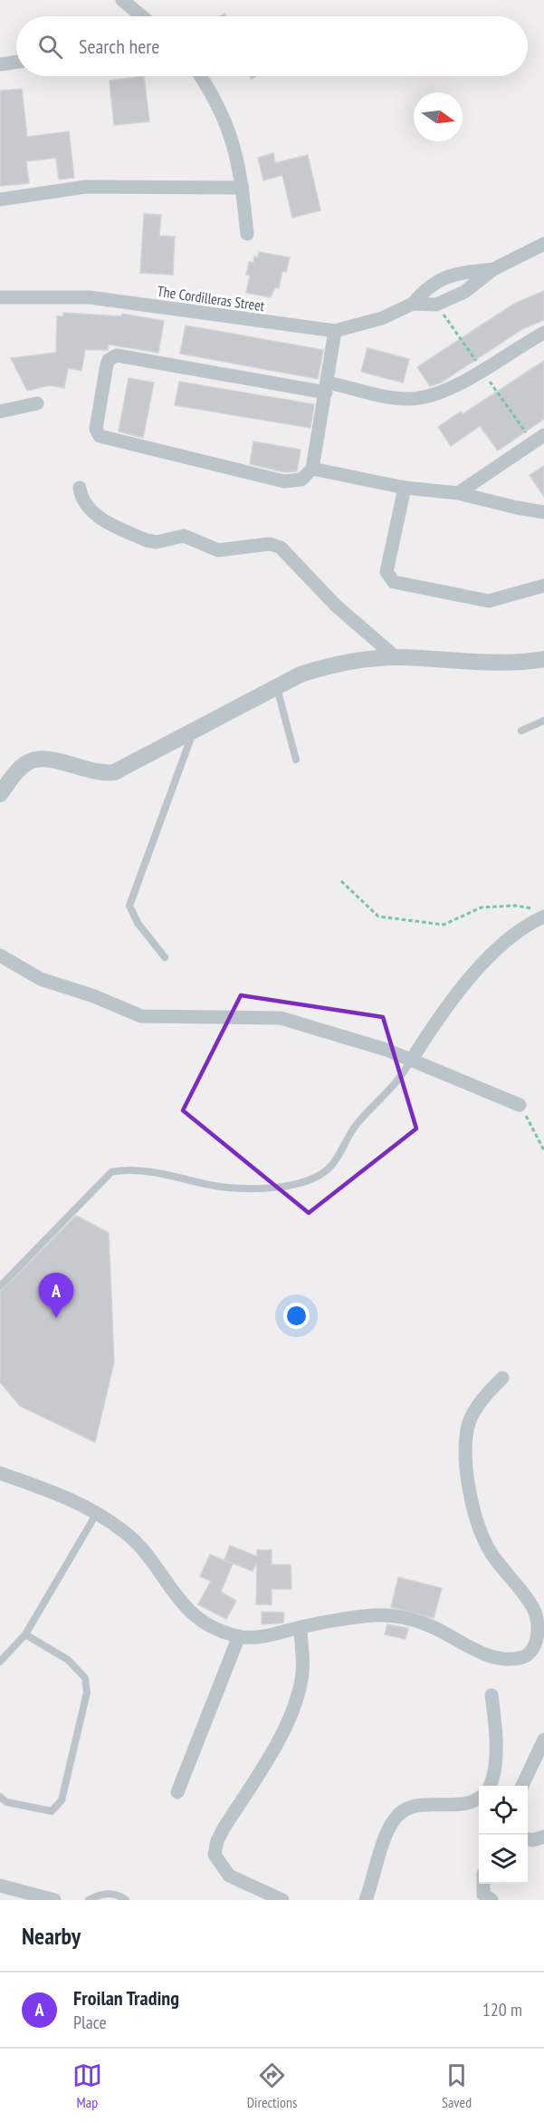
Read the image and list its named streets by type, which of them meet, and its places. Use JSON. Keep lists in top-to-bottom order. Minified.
{"streets":{"street":["The Cordilleras Street"]},"north":"right","page":{"search":"Search here","pins":"A","heading":"Nearby","list":[{"mark":"A","name":"Froilan Trading","note":"Place","value":"120 m"}],"nav":["Map","Directions","Saved"]}}
